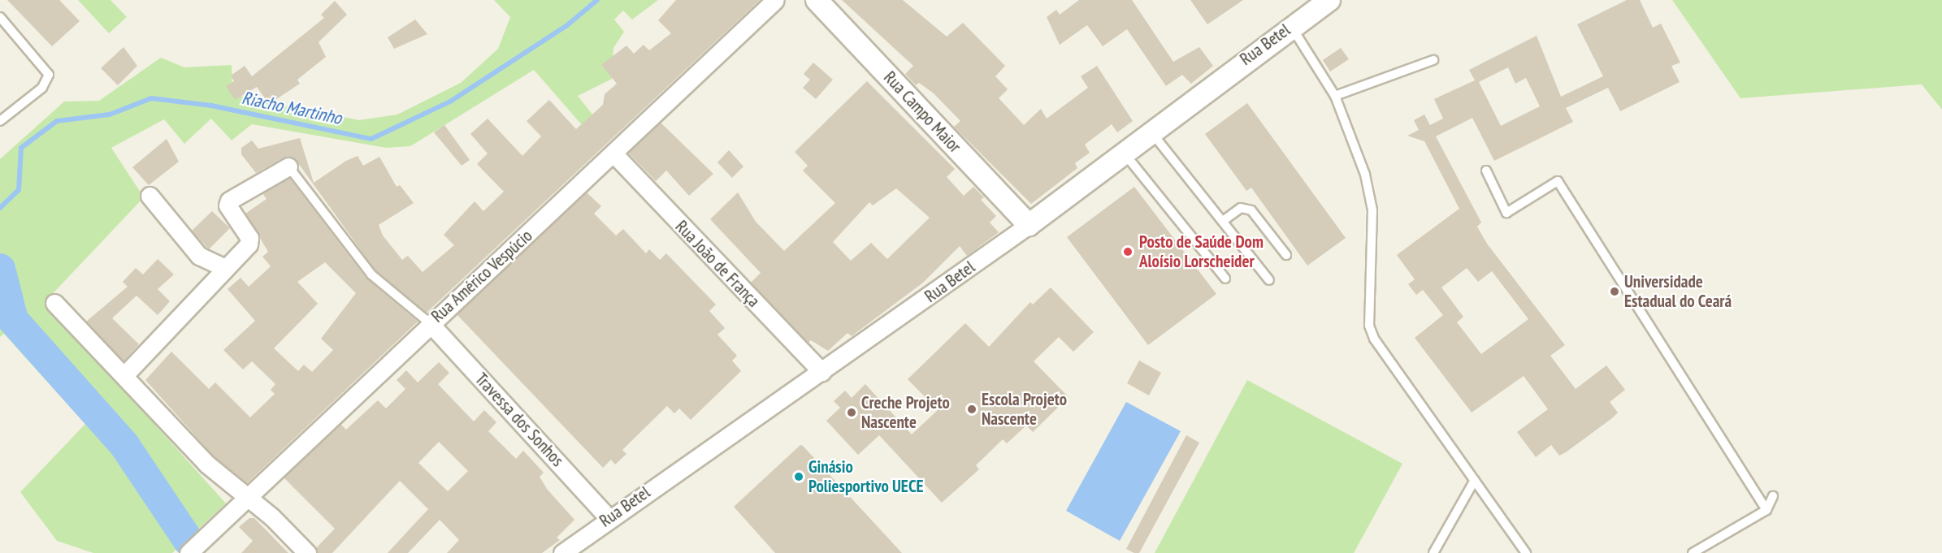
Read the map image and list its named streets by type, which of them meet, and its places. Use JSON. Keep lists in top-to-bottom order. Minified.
{"streets":{"street":["Rua Betel","Rua Campo Maior","Rua João de França","Rua Américo Vespúcio","Travessa dos Sonhos"]},"crossings":[["Rua Betel","Rua Campo Maior"],["Rua Betel","Rua João de França"],["Rua Betel","Travessa dos Sonhos"],["Rua João de França","Rua Américo Vespúcio"],["Rua Américo Vespúcio","Travessa dos Sonhos"]],"water":["Riacho Martinho"],"places":["Posto de Saúde Dom Aloísio Lorscheider","Universidade Estadual do Ceará","Escola Projeto Nascente","Creche Projeto Nascente","Ginásio Poliesportivo UECE"]}
